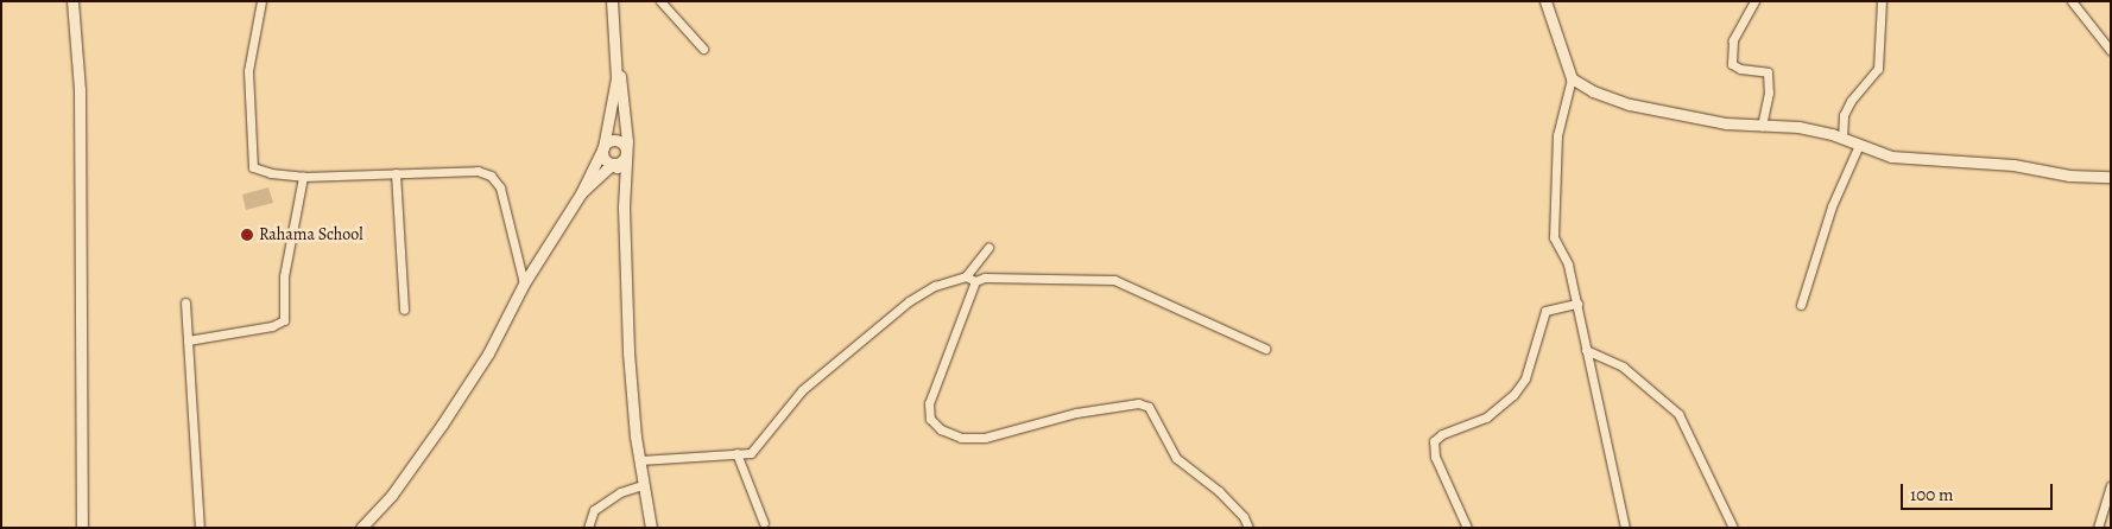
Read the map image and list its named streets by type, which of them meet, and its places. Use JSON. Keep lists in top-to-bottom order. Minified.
{"places":["Rahama School"],"scale_bar":"100 m"}
